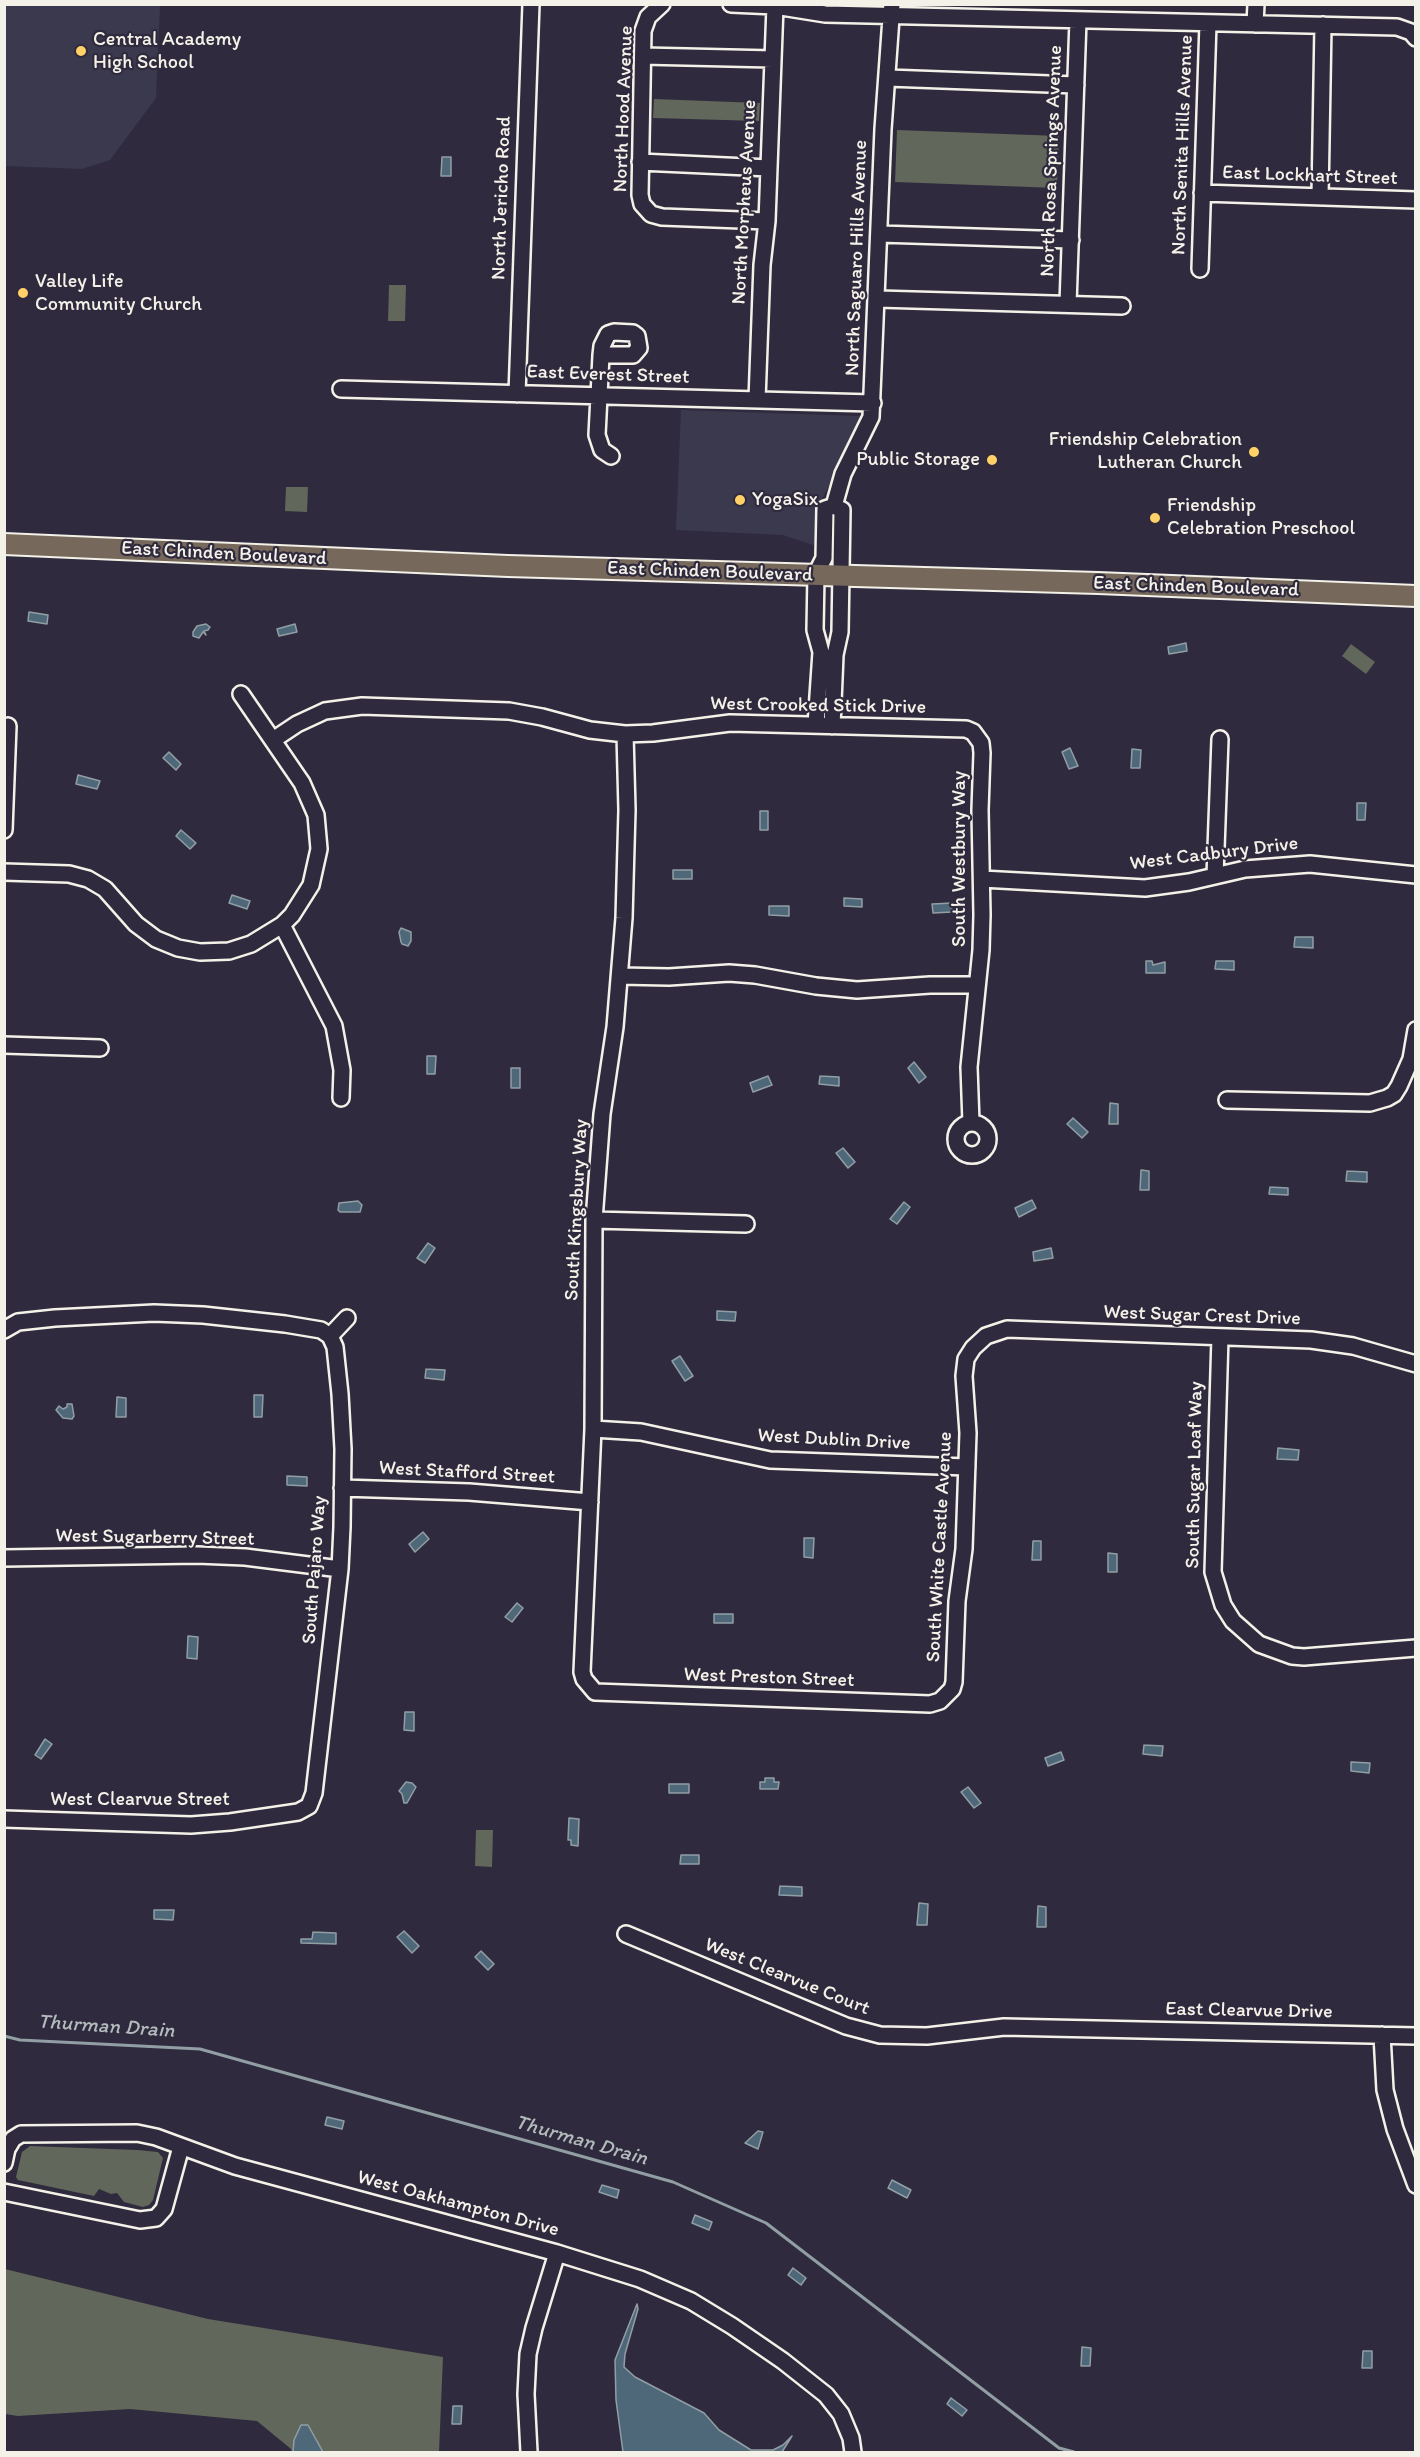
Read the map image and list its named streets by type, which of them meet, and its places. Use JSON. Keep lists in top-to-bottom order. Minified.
{"streets":{"main road":["East Chinden Boulevard"],"street":["North Hood Avenue","North Senita Hills Avenue","North Rosa Springs Avenue","East Lockhart Street","North Jericho Road","North Morpheus Avenue","North Saguaro Hills Avenue","East Everest Street","West Crooked Stick Drive","West Cadbury Drive","South Westbury Way","South Kingsbury Way","West Sugar Crest Drive","West Dublin Drive","West Stafford Street","South Sugar Loaf Way","West Sugarberry Street","South White Castle Avenue","South Pajaro Way","West Preston Street","West Clearvue Street","West Clearvue Court","East Clearvue Drive","West Oakhampton Drive"]},"crossings":[["North Hood Avenue","North Morpheus Avenue"],["North Senita Hills Avenue","East Lockhart Street"],["North Jericho Road","East Everest Street"],["North Morpheus Avenue","East Everest Street"],["North Saguaro Hills Avenue","East Everest Street"],["North Saguaro Hills Avenue","East Chinden Boulevard"],["West Crooked Stick Drive","South Westbury Way"],["West Crooked Stick Drive","South Kingsbury Way"],["West Cadbury Drive","South Westbury Way"],["South Kingsbury Way","West Dublin Drive"],["South Kingsbury Way","West Stafford Street"],["South Kingsbury Way","West Preston Street"],["West Sugar Crest Drive","South Sugar Loaf Way"],["West Sugar Crest Drive","South White Castle Avenue"],["West Dublin Drive","South White Castle Avenue"],["West Stafford Street","South Pajaro Way"],["West Sugarberry Street","South Pajaro Way"],["South White Castle Avenue","West Preston Street"],["South Pajaro Way","West Clearvue Street"],["West Clearvue Court","East Clearvue Drive"]],"water":["Thurman Drain"],"places":["Central Academy High School","Valley Life Community Church","Friendship Celebration Lutheran Church","Public Storage","YogaSix","Friendship Celebration Preschool"]}
